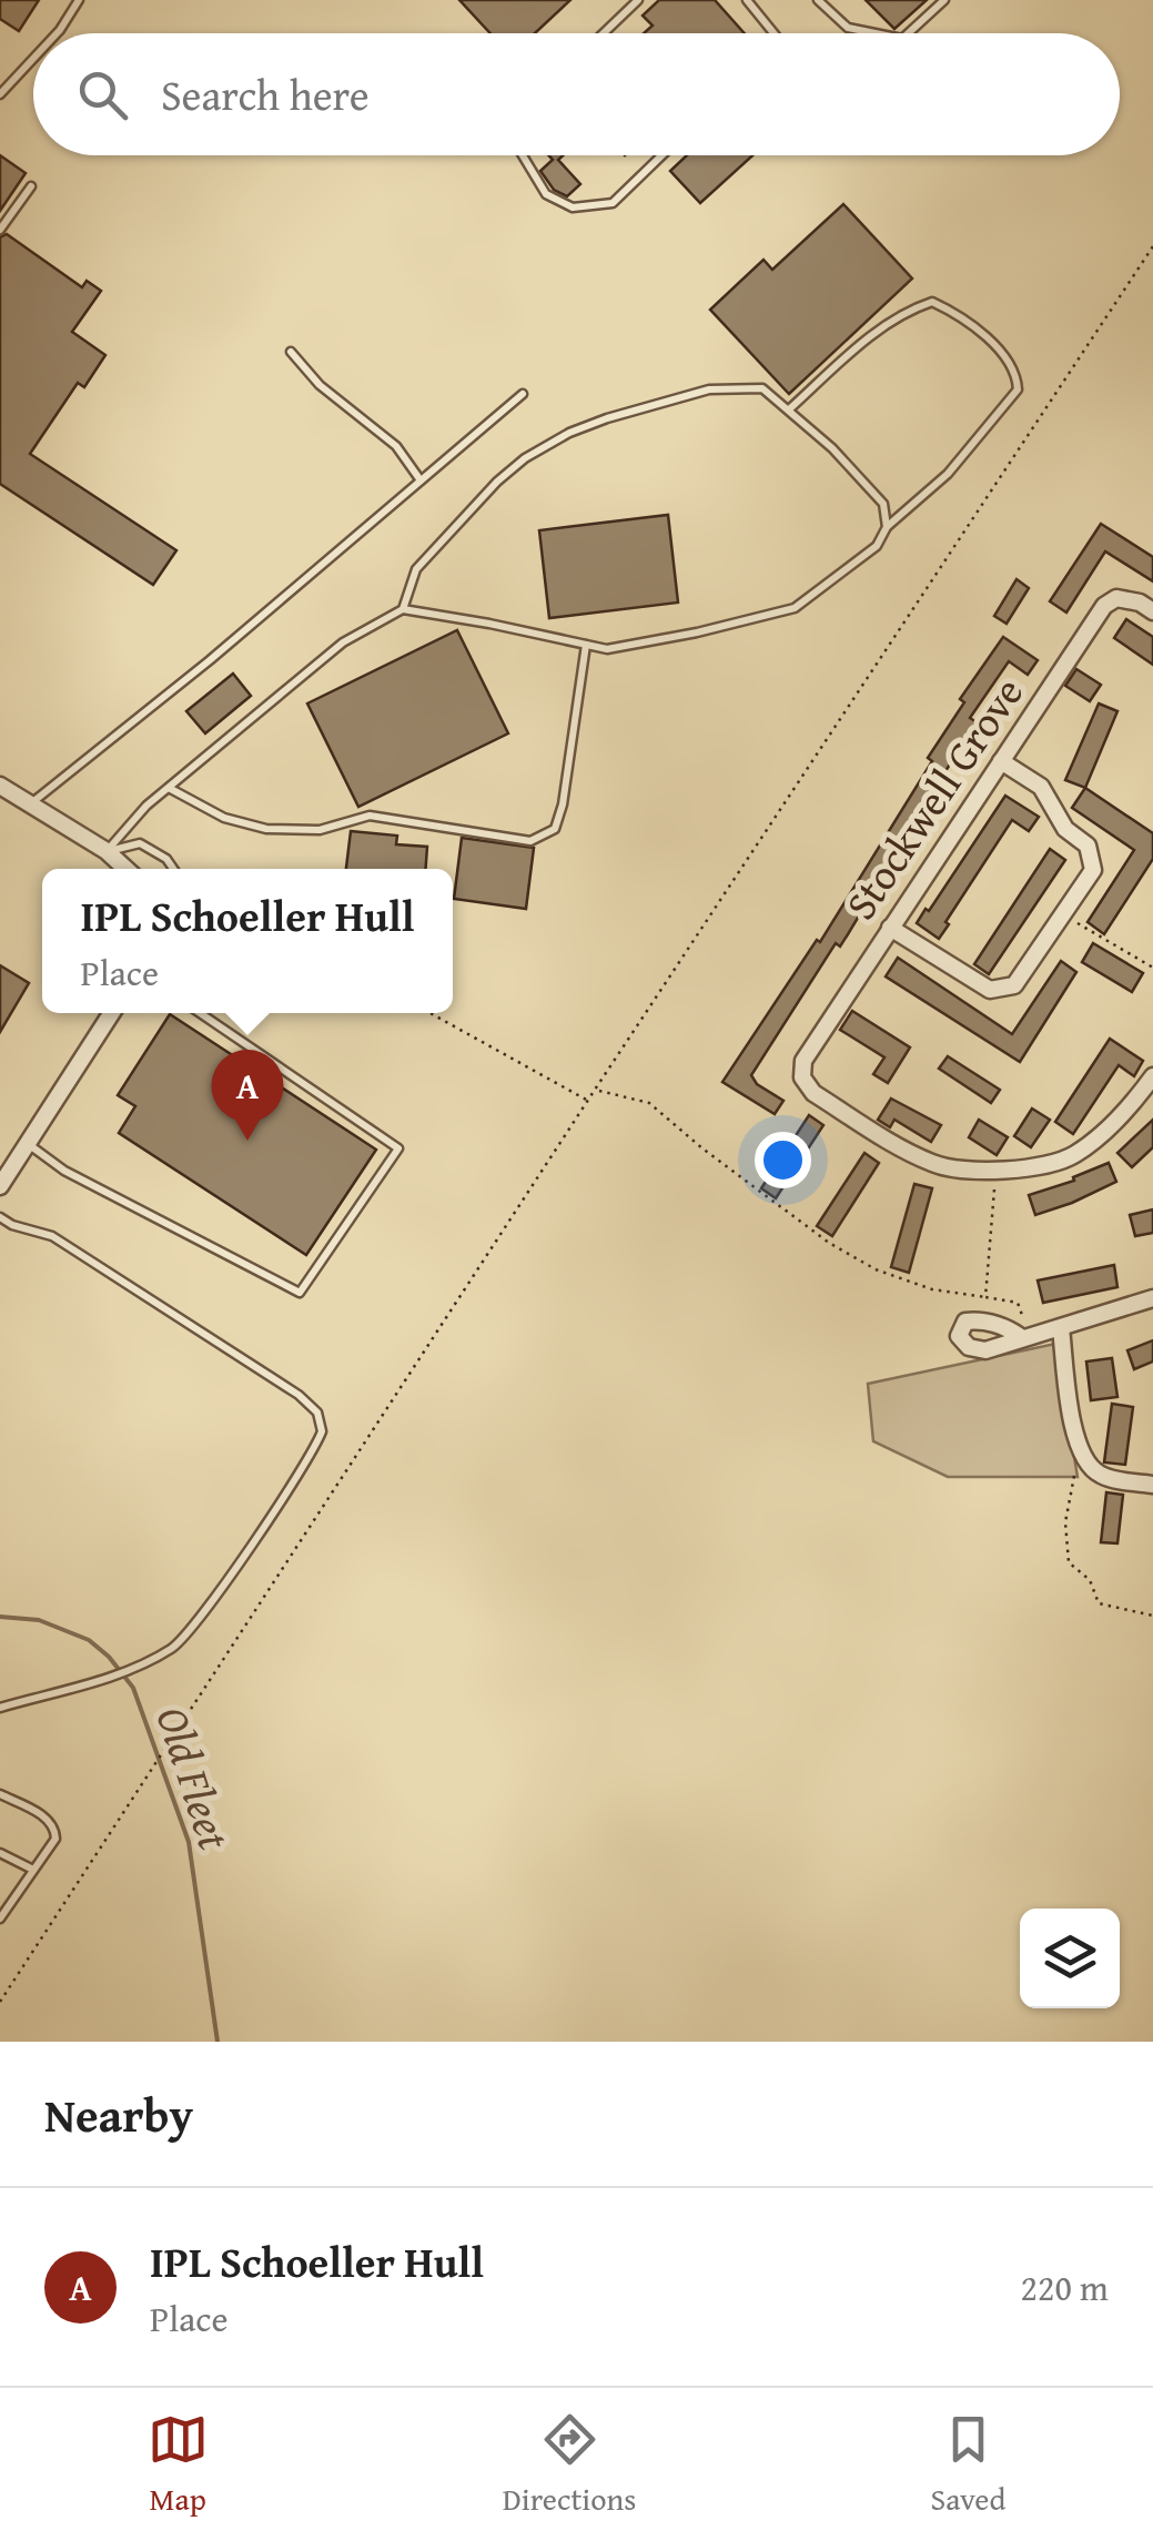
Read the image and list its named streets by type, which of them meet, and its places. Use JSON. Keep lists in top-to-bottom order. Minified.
{"streets":{"street":["Stockwell Grove"]},"water":["Old Fleet"],"page":{"search":"Search here","popup":["IPL Schoeller Hull","Place"],"pins":"A","heading":"Nearby","list":[{"mark":"A","name":"IPL Schoeller Hull","note":"Place","value":"220 m"}],"nav":["Map","Directions","Saved"]}}
